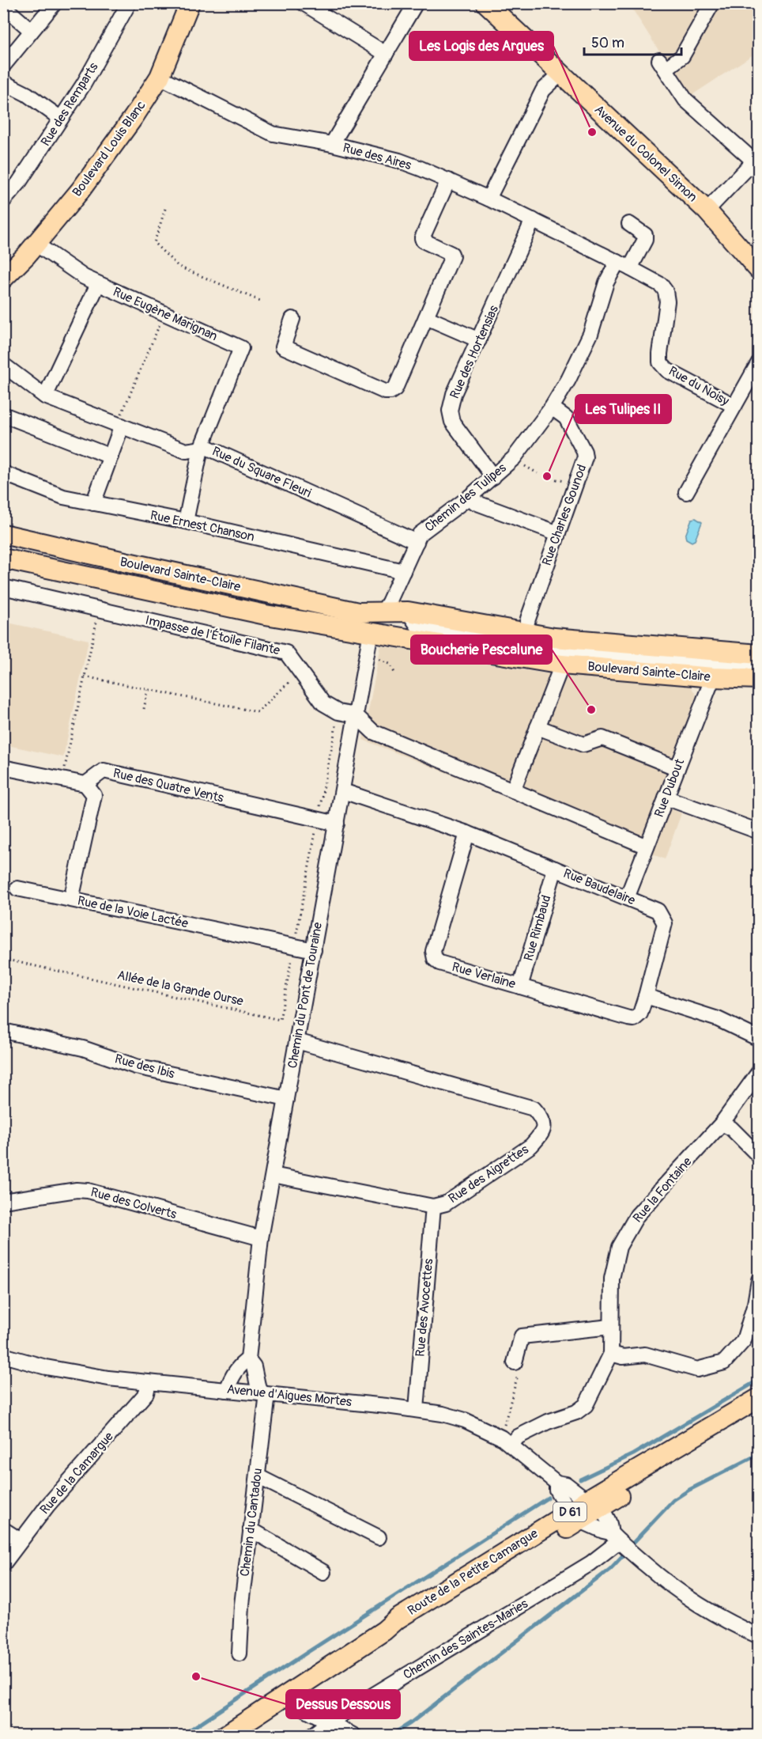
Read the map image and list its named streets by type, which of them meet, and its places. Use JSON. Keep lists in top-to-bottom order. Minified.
{"streets":{"main road":["Boulevard Louis Blanc","Avenue du Colonel Simon","Boulevard Sainte-Claire","D 61","Route de la Petite Camargue"],"street":["Rue des Remparts","Rue des Aires","Rue Eugène Marignan","Rue des Hortensias","Rue du Noisy","Rue du Square Fleuri","Chemin des Tulipes","Rue Charles Gounod","Rue Ernest Chanson","Impasse de l'Étoile Filante","Rue des Quatre Vents","Rue Dubout","Rue Baudelaire","Rue de la Voie Lactée","Rue Rimbaud","Rue Verlaine","Chemin du Pont de Touraine","Rue des Ibis","Rue des Aigrettes","Rue la Fontaine","Rue des Colverts","Rue des Avocettes","Avenue d'Aigues Mortes","Rue de la Camargue","Chemin du Cantadou","Chemin des Saintes-Maries"],"path":["Allée de la Grande Ourse"]},"crossings":[["Boulevard Louis Blanc","Rue des Aires"],["Rue des Aires","Rue des Hortensias"],["Rue des Aires","Rue du Noisy"],["Rue des Aires","Chemin des Tulipes"],["Rue Eugène Marignan","Rue du Square Fleuri"],["Rue des Hortensias","Chemin des Tulipes"],["Rue du Noisy","Chemin des Tulipes"],["Rue du Square Fleuri","Chemin des Tulipes"],["Chemin des Tulipes","Rue Charles Gounod"],["Chemin des Tulipes","Rue Ernest Chanson"],["Chemin des Tulipes","Boulevard Sainte-Claire"],["Rue Charles Gounod","Boulevard Sainte-Claire"],["Boulevard Sainte-Claire","Rue Dubout"],["Boulevard Sainte-Claire","Chemin du Pont de Touraine"],["Impasse de l'Étoile Filante","Chemin du Pont de Touraine"],["Rue des Quatre Vents","Rue de la Voie Lactée"],["Rue des Quatre Vents","Chemin du Pont de Touraine"],["Rue Dubout","Rue Baudelaire"],["Rue Baudelaire","Rue Rimbaud"],["Rue Baudelaire","Rue Verlaine"],["Rue Baudelaire","Chemin du Pont de Touraine"],["Rue de la Voie Lactée","Allée de la Grande Ourse"],["Rue de la Voie Lactée","Chemin du Pont de Touraine"],["Rue Rimbaud","Rue Verlaine"],["Chemin du Pont de Touraine","Rue des Ibis"],["Chemin du Pont de Touraine","Rue des Aigrettes"],["Chemin du Pont de Touraine","Rue des Colverts"],["Chemin du Pont de Touraine","Avenue d'Aigues Mortes"],["Chemin du Pont de Touraine","Chemin du Cantadou"],["Rue des Aigrettes","Rue des Avocettes"],["Rue la Fontaine","Avenue d'Aigues Mortes"],["Rue des Avocettes","Avenue d'Aigues Mortes"],["Avenue d'Aigues Mortes","Rue de la Camargue"],["Avenue d'Aigues Mortes","Chemin du Cantadou"],["Avenue d'Aigues Mortes","Route de la Petite Camargue"]],"places":["Les Logis des Argues","Les Tulipes II","Boucherie Pescalune","Dessus Dessous"],"scale_bar":"50 m"}
